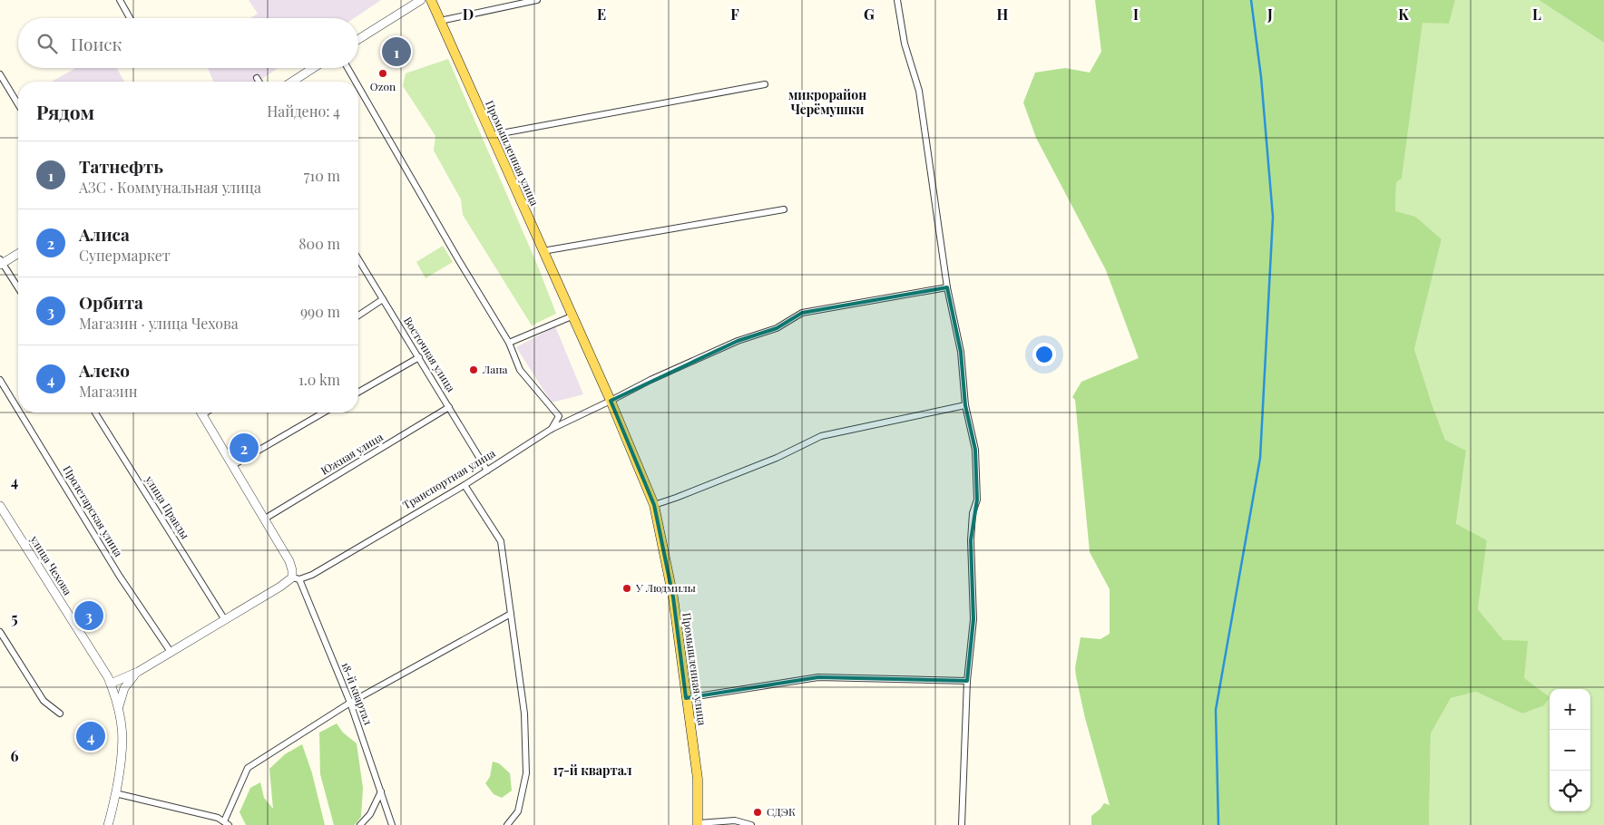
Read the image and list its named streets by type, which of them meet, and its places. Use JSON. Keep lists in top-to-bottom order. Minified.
{"streets":{"main road":["Промышленная улица"],"street":["Восточная улица","Южная улица","Транспортная улица","улица Правды","Пролетарская улица","улица Чехова","18-й квартал"]},"crossings":[["Промышленная улица","Транспортная улица"],["Восточная улица","Южная улица"],["Восточная улица","Транспортная улица"],["Транспортная улица","улица Правды"],["Транспортная улица","Пролетарская улица"],["Транспортная улица","18-й квартал"]],"districts":["микрорайон Черёмушки","17-й квартал"],"places":["Ozon","Лана","У Людмилы","СДЭК"],"page":{"search":"Поиск","pins":["1","2","3","4"],"heading":["Рядом","Найдено: 4"],"list":[{"mark":"1","name":"Татнефть","note":"АЗС · Коммунальная улица","value":"710 m"},{"mark":"2","name":"Алиса","note":"Супермаркет","value":"800 m"},{"mark":"3","name":"Орбита","note":"Магазин · улица Чехова","value":"990 m"},{"mark":"4","name":"Алеко","note":"Магазин","value":"1.0 km"}],"map_buttons":["+","−"]},"grid":{"columns":["D","E","F","G","H","I","J","K","L"],"rows":["4","5","6"]}}
